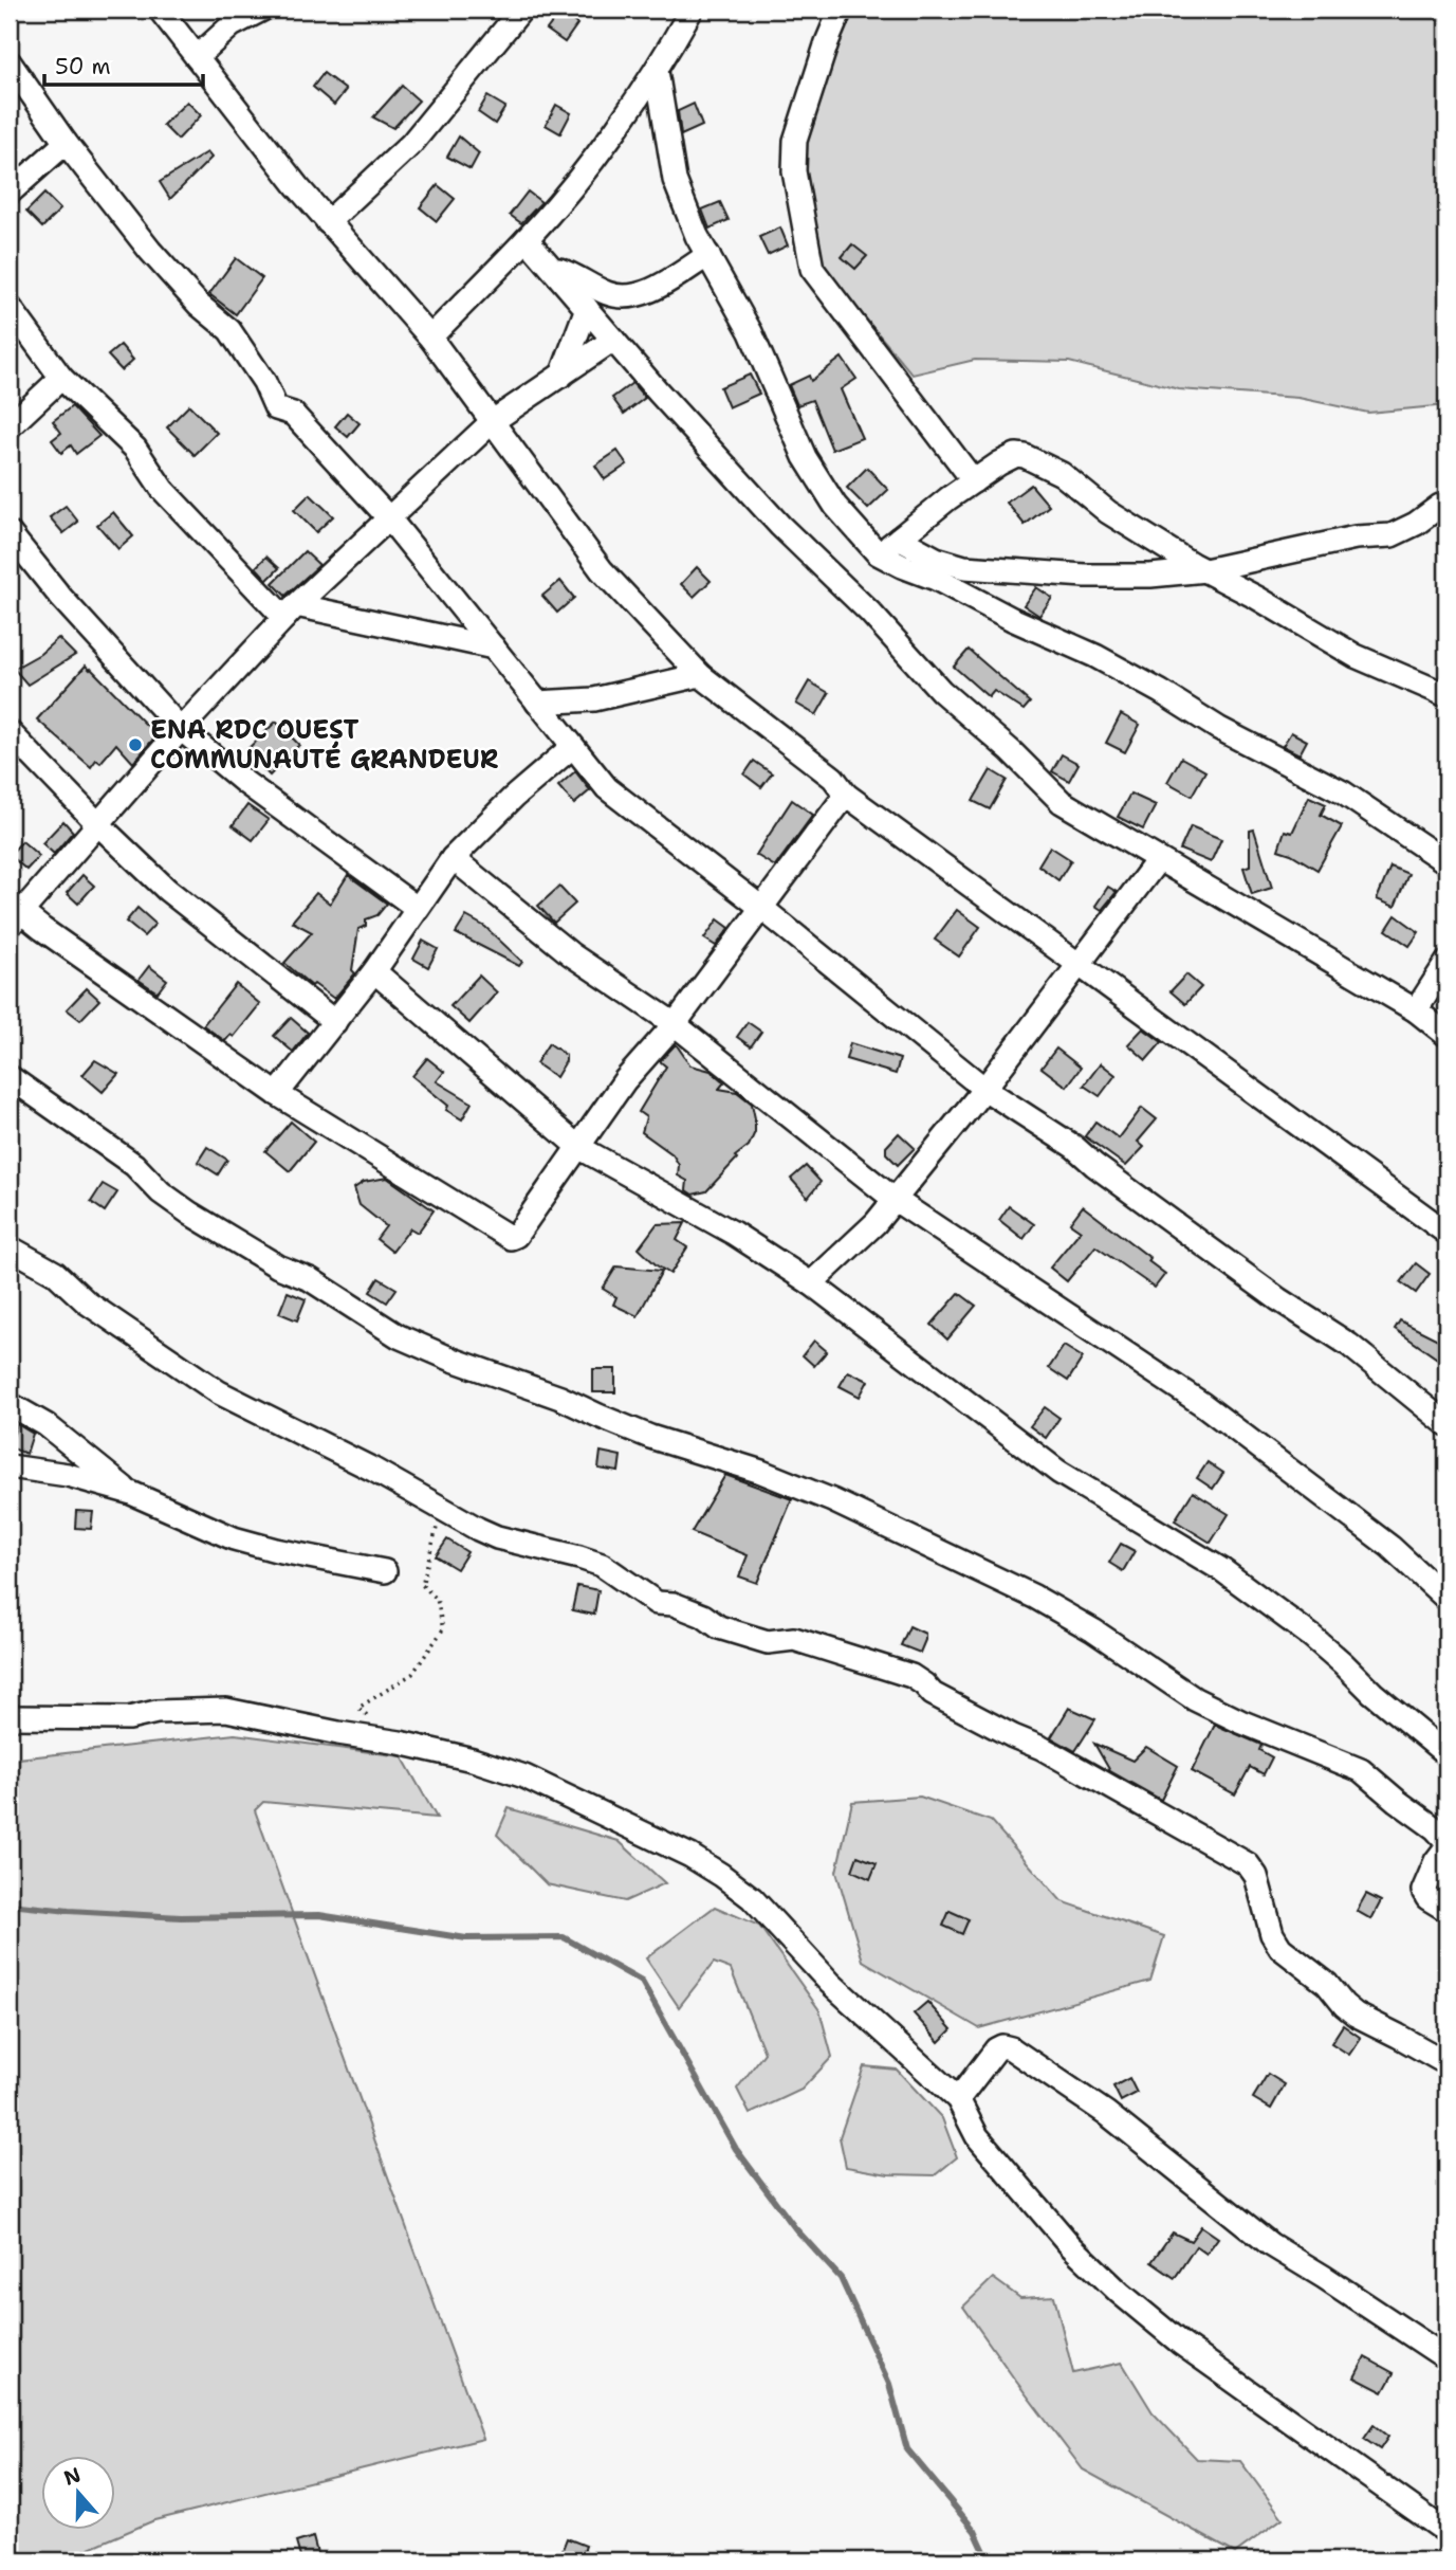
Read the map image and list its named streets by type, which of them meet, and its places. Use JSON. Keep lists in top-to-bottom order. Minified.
{"places":["ENA RDC OUEST COMMUNAUTÉ GRANDEUR"],"scale_bar":"50 m","north":"top"}
